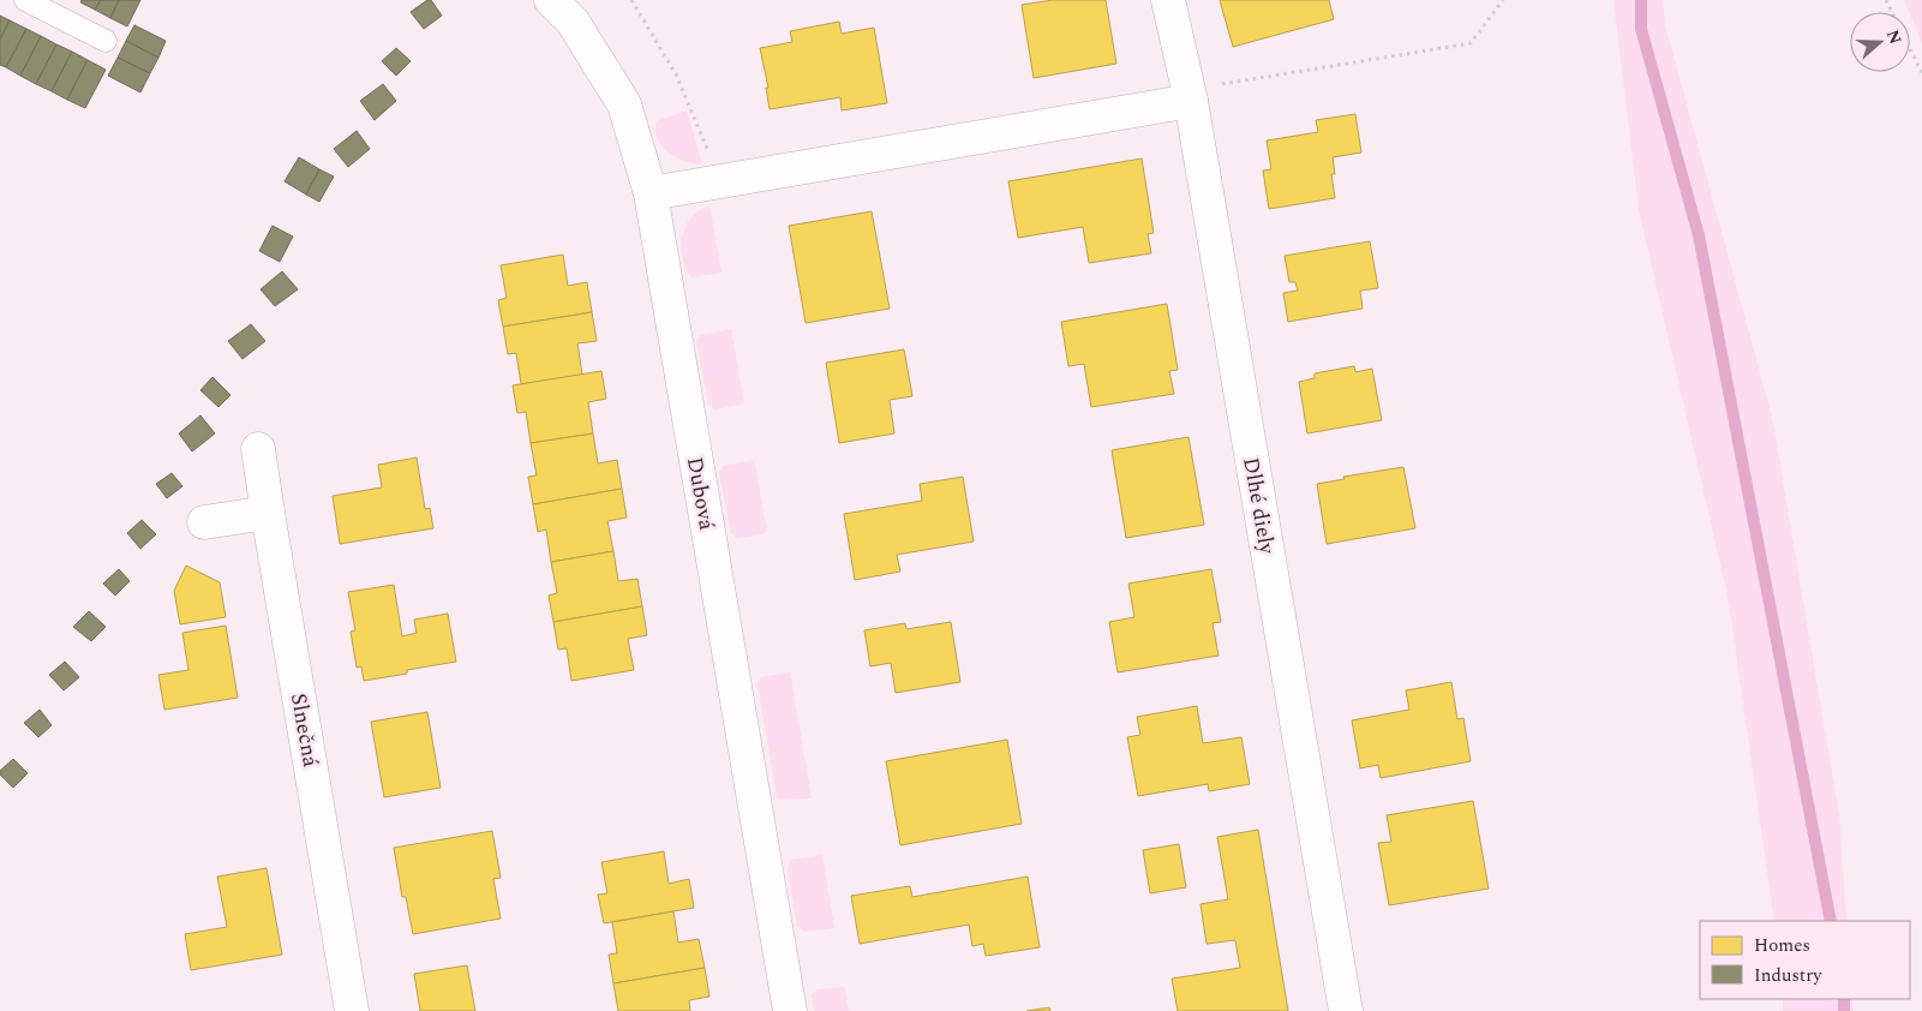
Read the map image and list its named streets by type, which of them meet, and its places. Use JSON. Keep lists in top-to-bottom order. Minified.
{"streets":{"street":["Dubová","Dlhé diely","Slnečná"]},"legend":["Homes","Industry"],"north":"right"}
